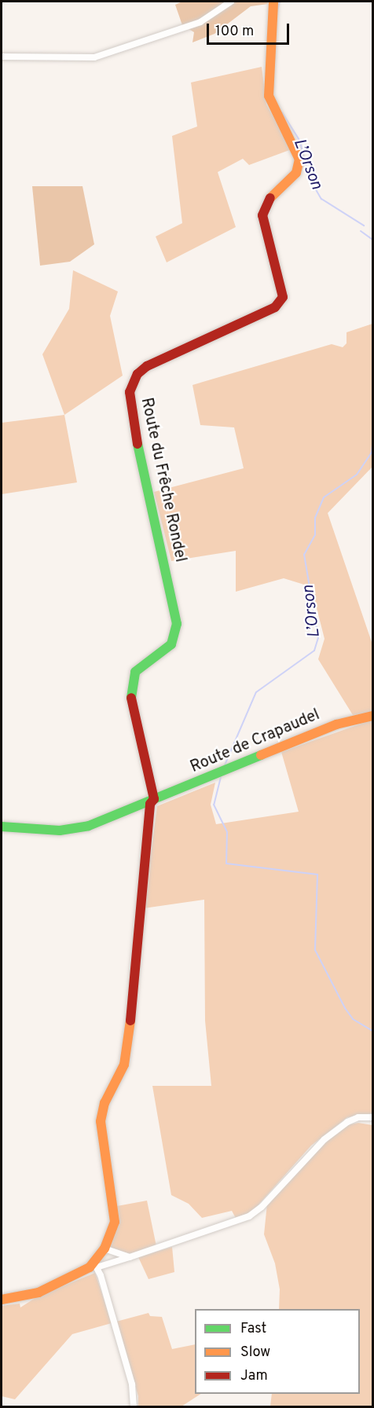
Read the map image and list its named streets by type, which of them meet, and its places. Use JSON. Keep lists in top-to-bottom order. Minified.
{"streets":{"street":["Route du Frêche Rondel","Route de Crapaudel"]},"crossings":[["Route du Frêche Rondel","Route de Crapaudel"]],"water":["L’Orson"],"legend":["Fast","Slow","Jam"],"scale_bar":"100 m"}
